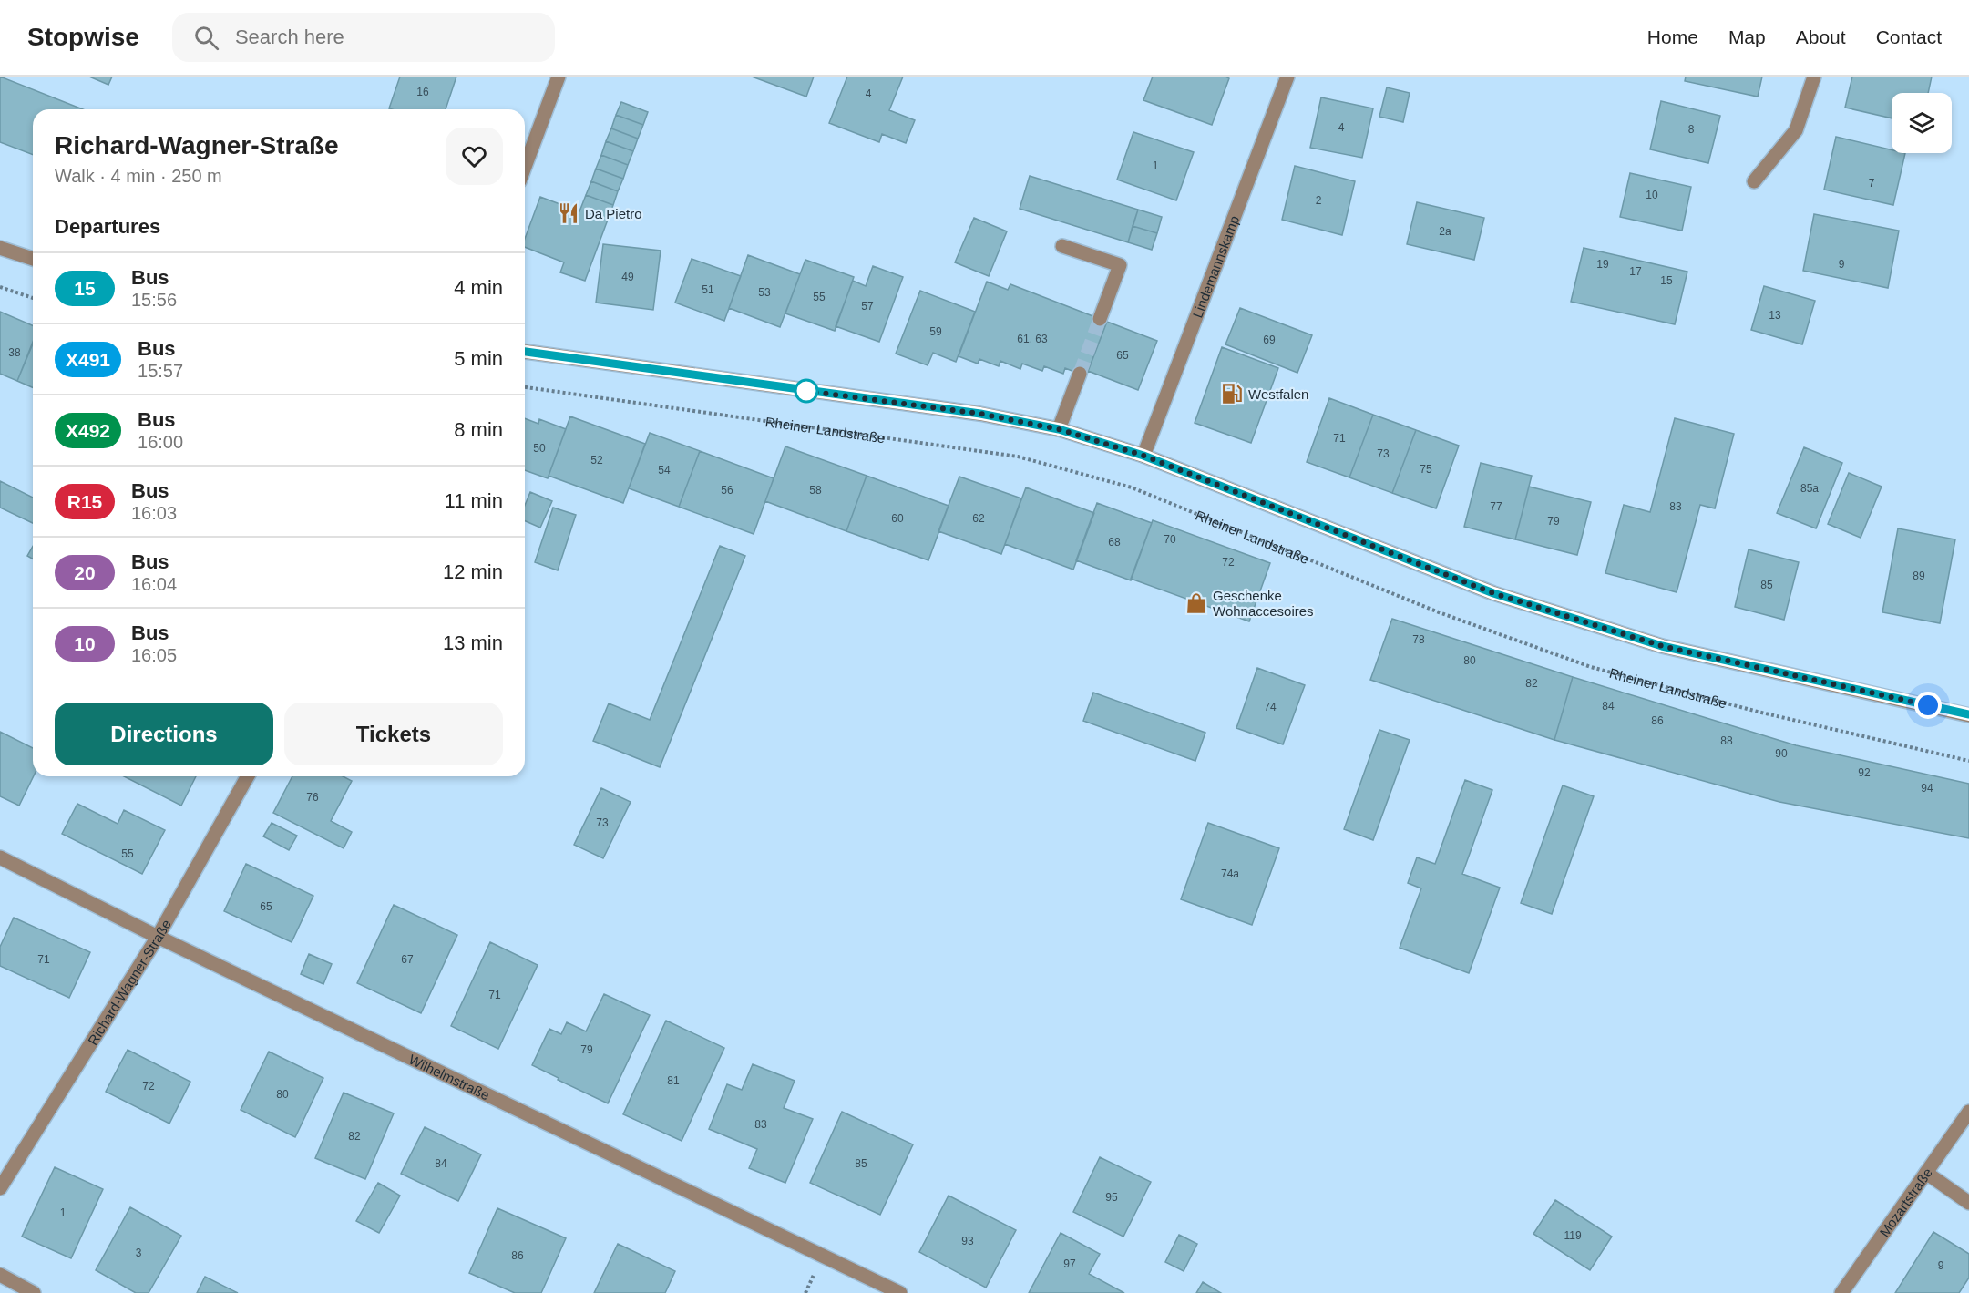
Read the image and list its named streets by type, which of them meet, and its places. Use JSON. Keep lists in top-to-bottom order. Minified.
{"streets":{"street":["Lindemannskamp","Richard-Wagner-Straße","Wilhelmstraße","Mozartstraße"],"path":["Rheiner Landstraße"]},"crossings":[["Richard-Wagner-Straße","Wilhelmstraße"]],"places":{"restaurant":["Da Pietro"],"fuel station":["Westfalen"],"shop":["Geschenke Wohnaccesoires"]},"lines":["bus line 15"],"house_numbers":["16","4","4","8","1","7","10","2","2a","19","9","17","49","15","51","53","55","57","13","59","61, 63","69","38","65","71","50","73","52","75","54","85a","56","58","77","83","60","62","79","70","68","72","89","85","78","80","82","84","74","86","88","90","92","94","76","73","55","74a","65","71","67","71","79","81","72","80","83","82","84","85","95","1","119","93","3","86","97","9"],"page":{"header":"Stopwise","search":"Search here","nav":["Home","Map","About","Contact"],"heading":[["Richard-Wagner-Straße","Walk · 4 min · 250 m"],"Departures"],"list":[{"mark":"15","name":"Bus","note":"15:56","value":"4 min"},{"mark":"X491","name":"Bus","note":"15:57","value":"5 min"},{"mark":"X492","name":"Bus","note":"16:00","value":"8 min"},{"mark":"R15","name":"Bus","note":"16:03","value":"11 min"},{"mark":"20","name":"Bus","note":"16:04","value":"12 min"},{"mark":"10","name":"Bus","note":"16:05","value":"13 min"}],"buttons":["Directions","Tickets"]}}
